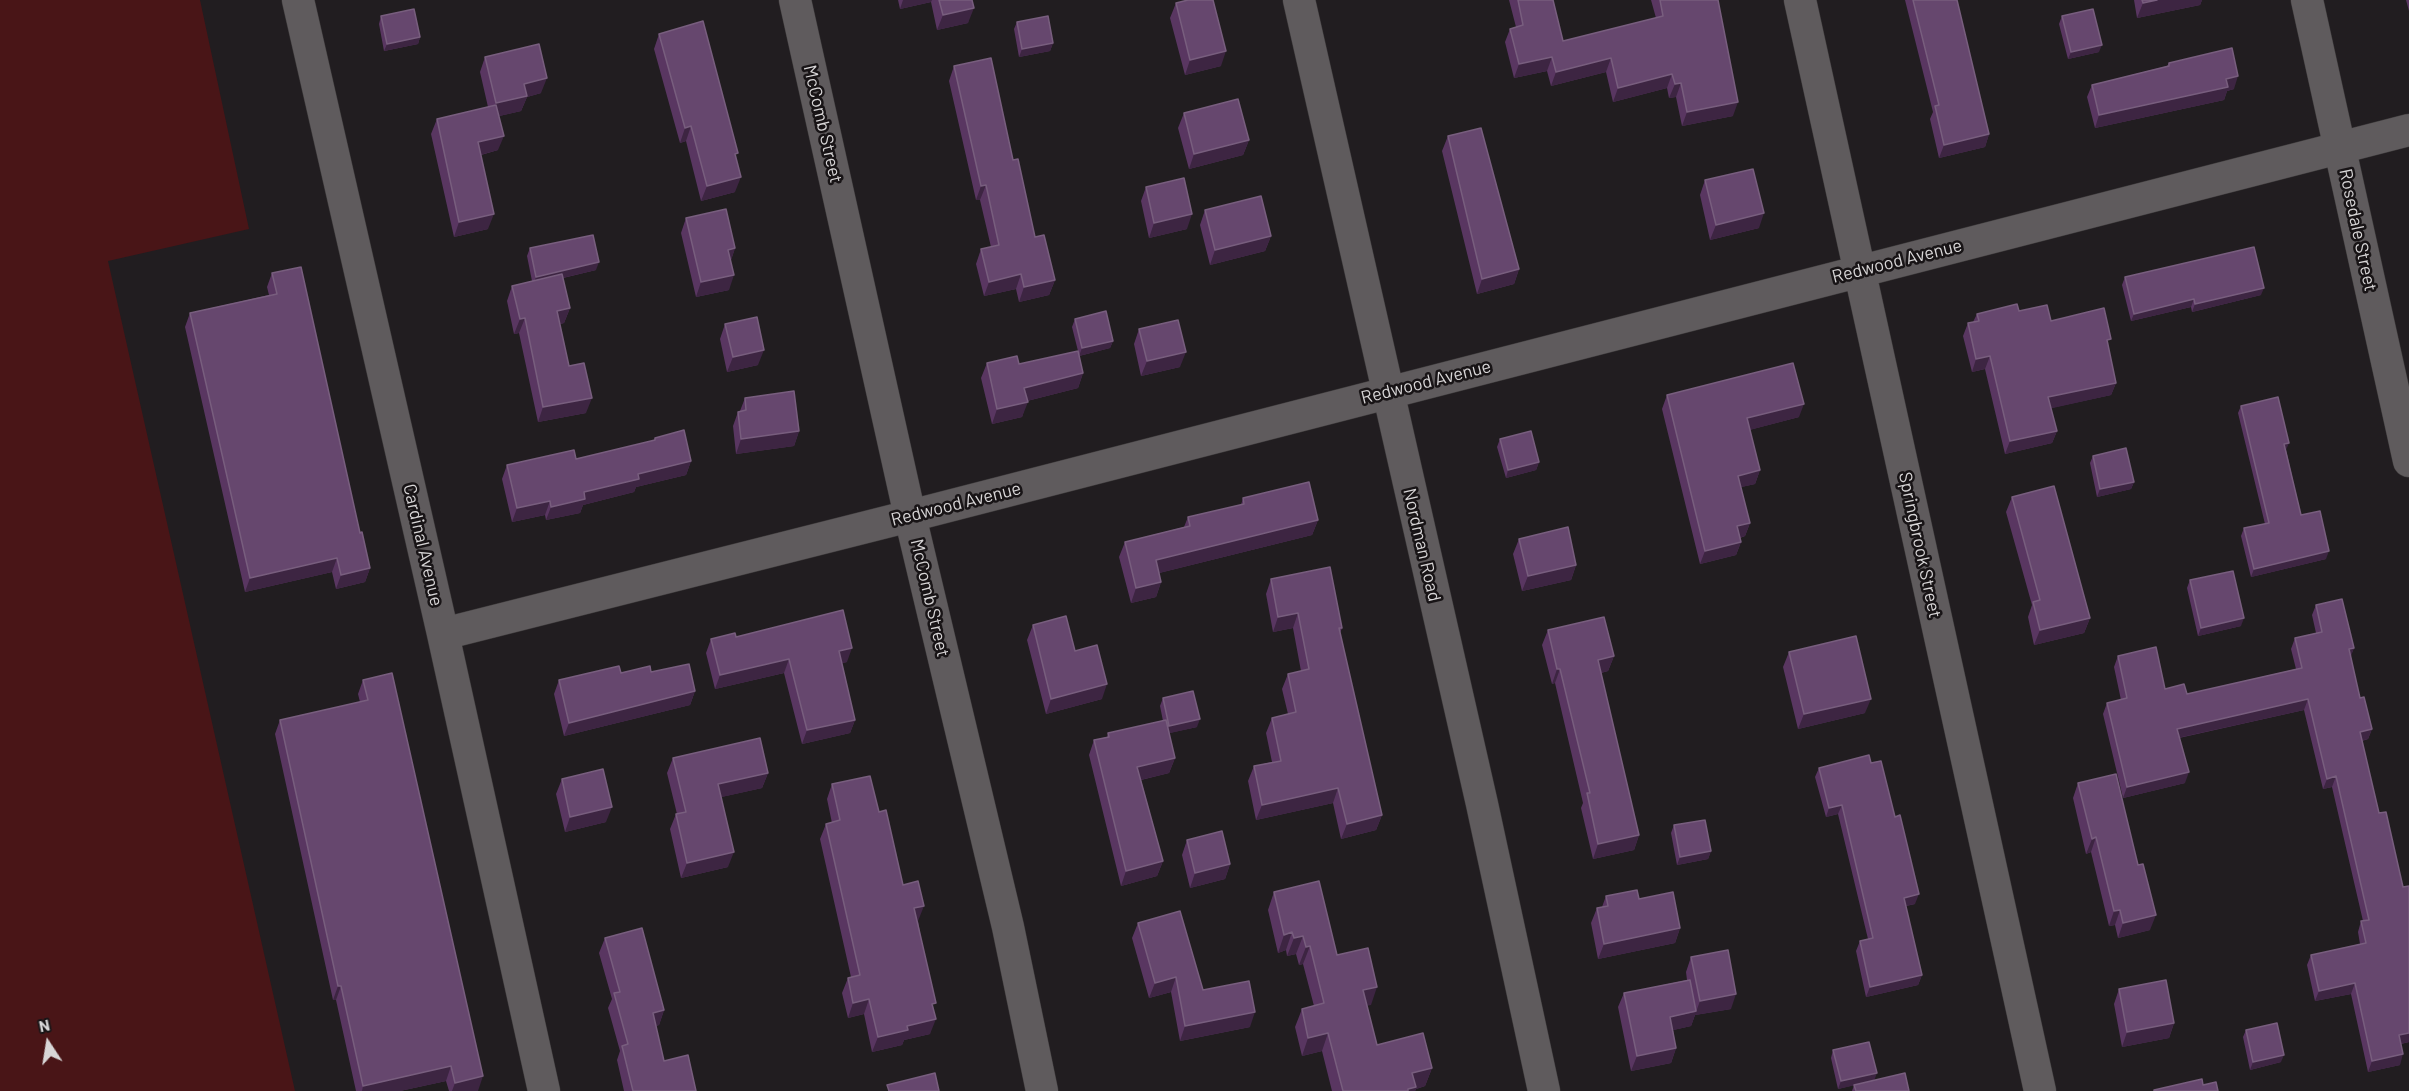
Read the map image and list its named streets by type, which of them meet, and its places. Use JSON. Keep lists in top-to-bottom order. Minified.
{"streets":{"street":["McComb Street","Rosedale Street","Redwood Avenue","Cardinal Avenue","Nordman Road","Springbrook Street"]},"crossings":[["McComb Street","Redwood Avenue"],["Rosedale Street","Redwood Avenue"],["Redwood Avenue","Cardinal Avenue"],["Redwood Avenue","Nordman Road"],["Redwood Avenue","Springbrook Street"]],"north":"top"}
